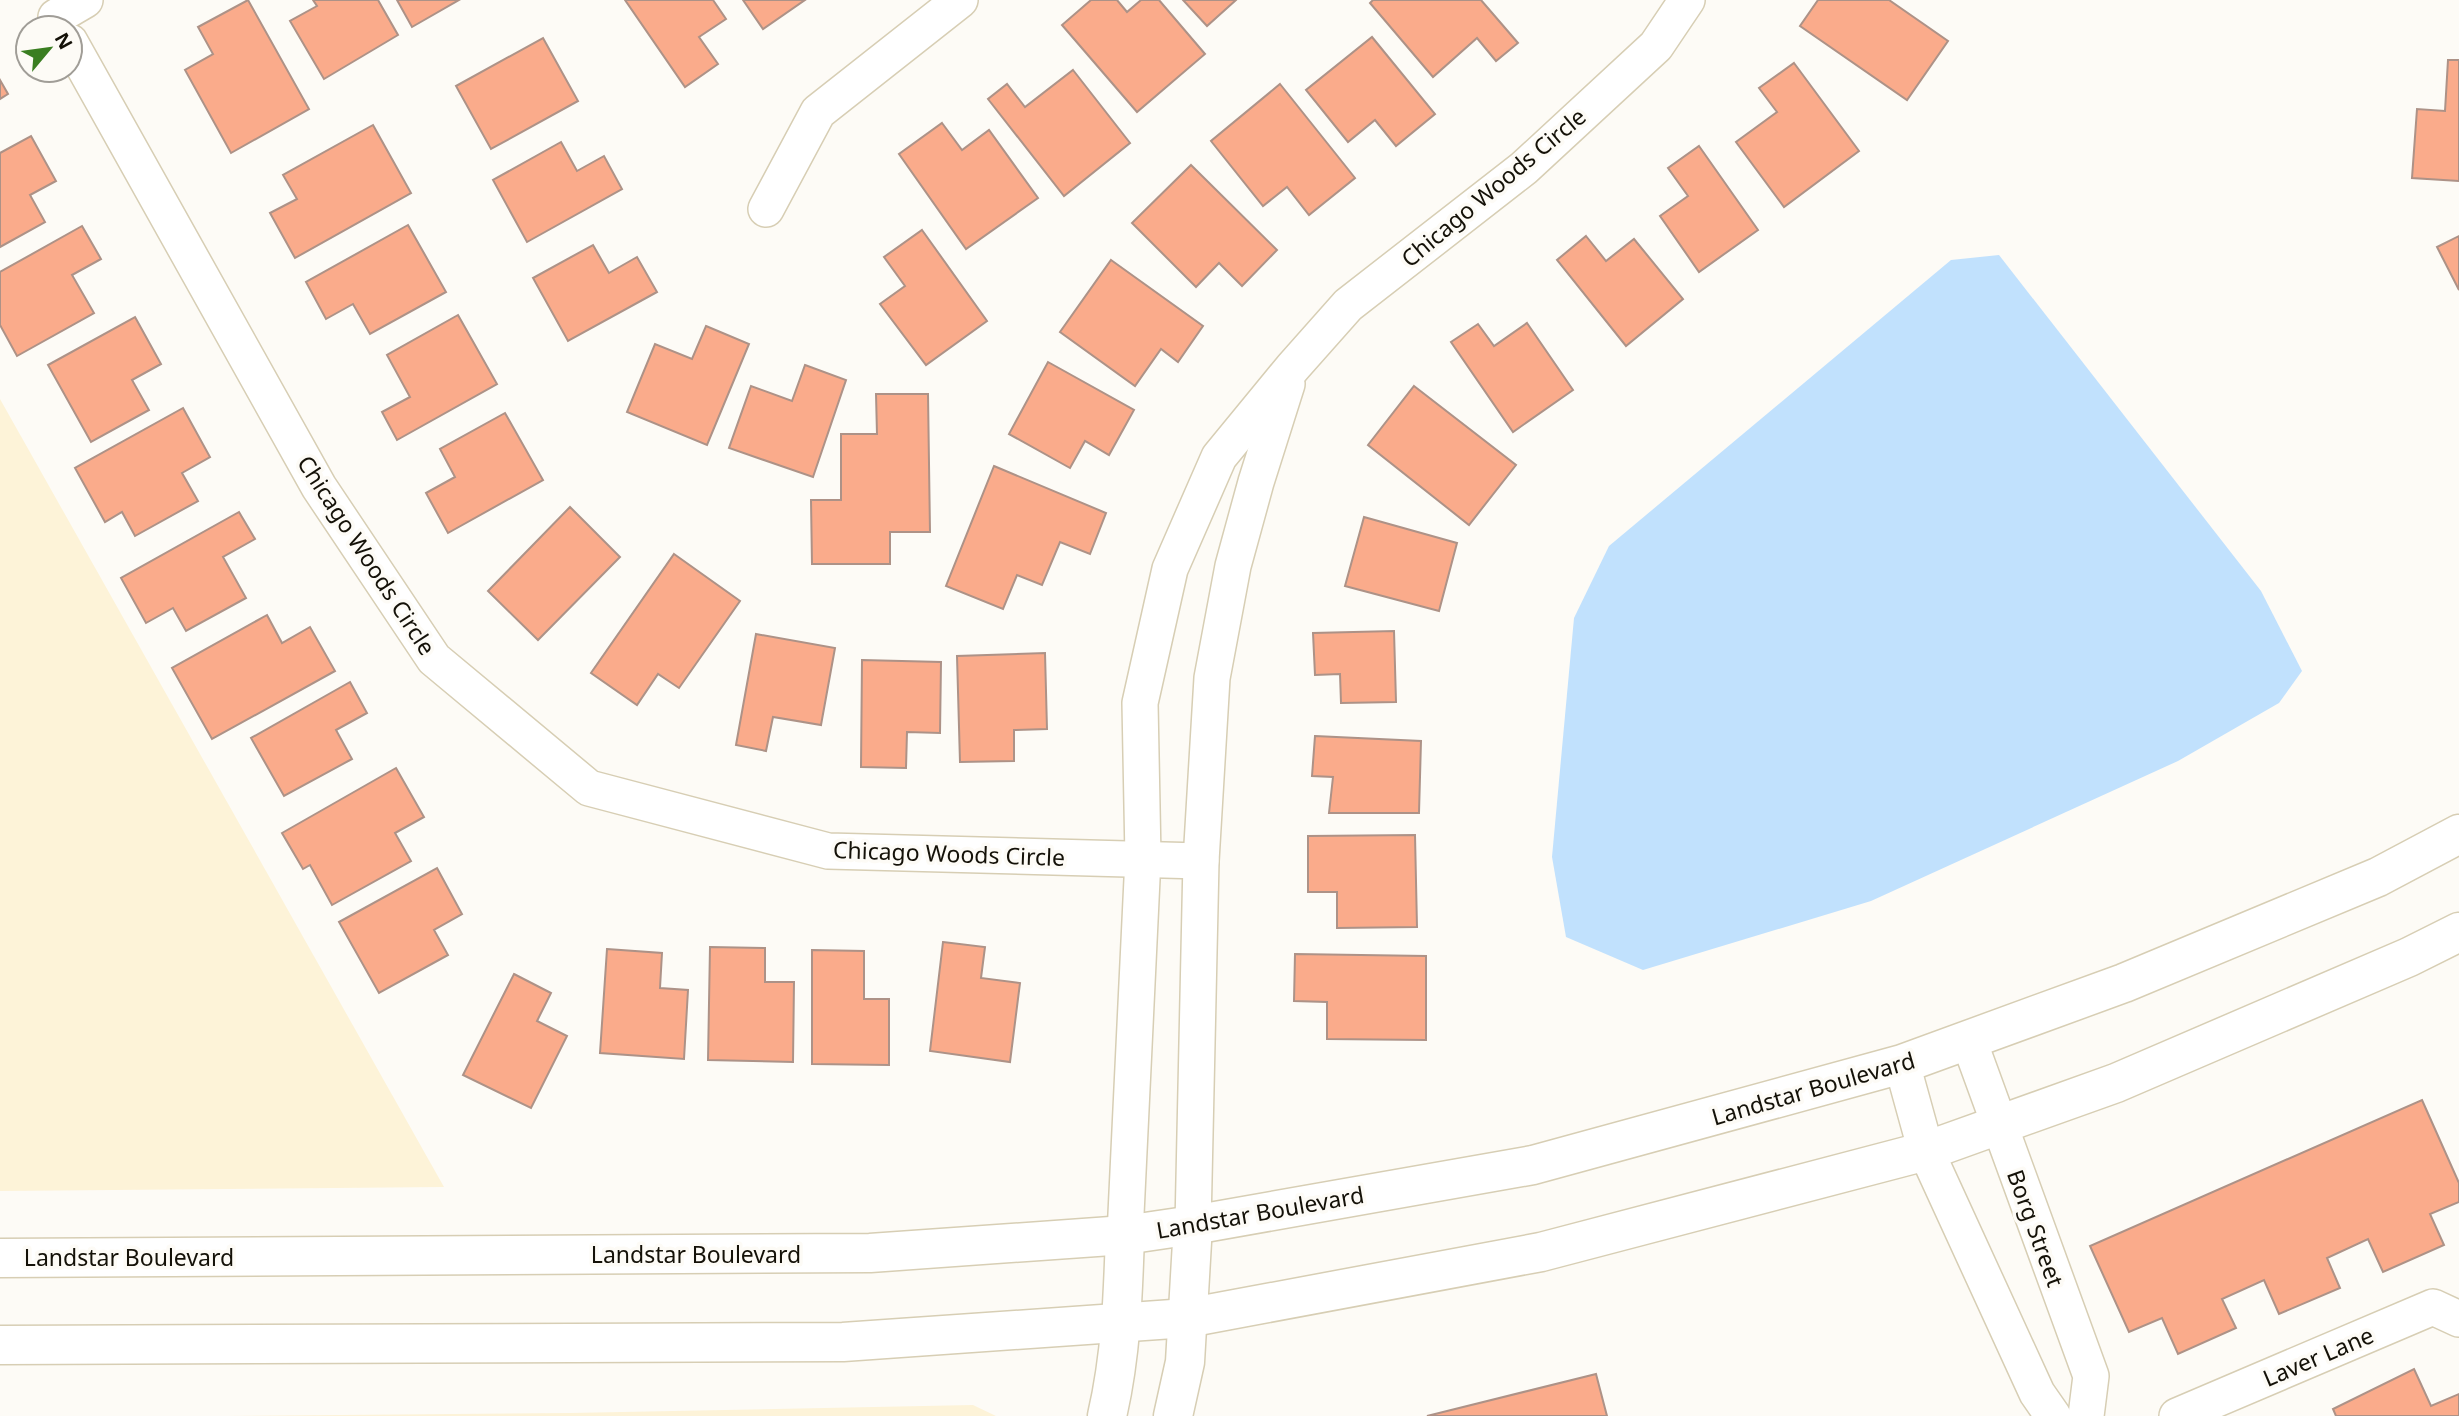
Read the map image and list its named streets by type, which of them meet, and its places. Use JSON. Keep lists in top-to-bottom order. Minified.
{"streets":{"street":["Chicago Woods Circle","Landstar Boulevard","Borg Street","Laver Lane"]},"crossings":[["Chicago Woods Circle","Landstar Boulevard"],["Landstar Boulevard","Borg Street"]],"north":"top right"}
